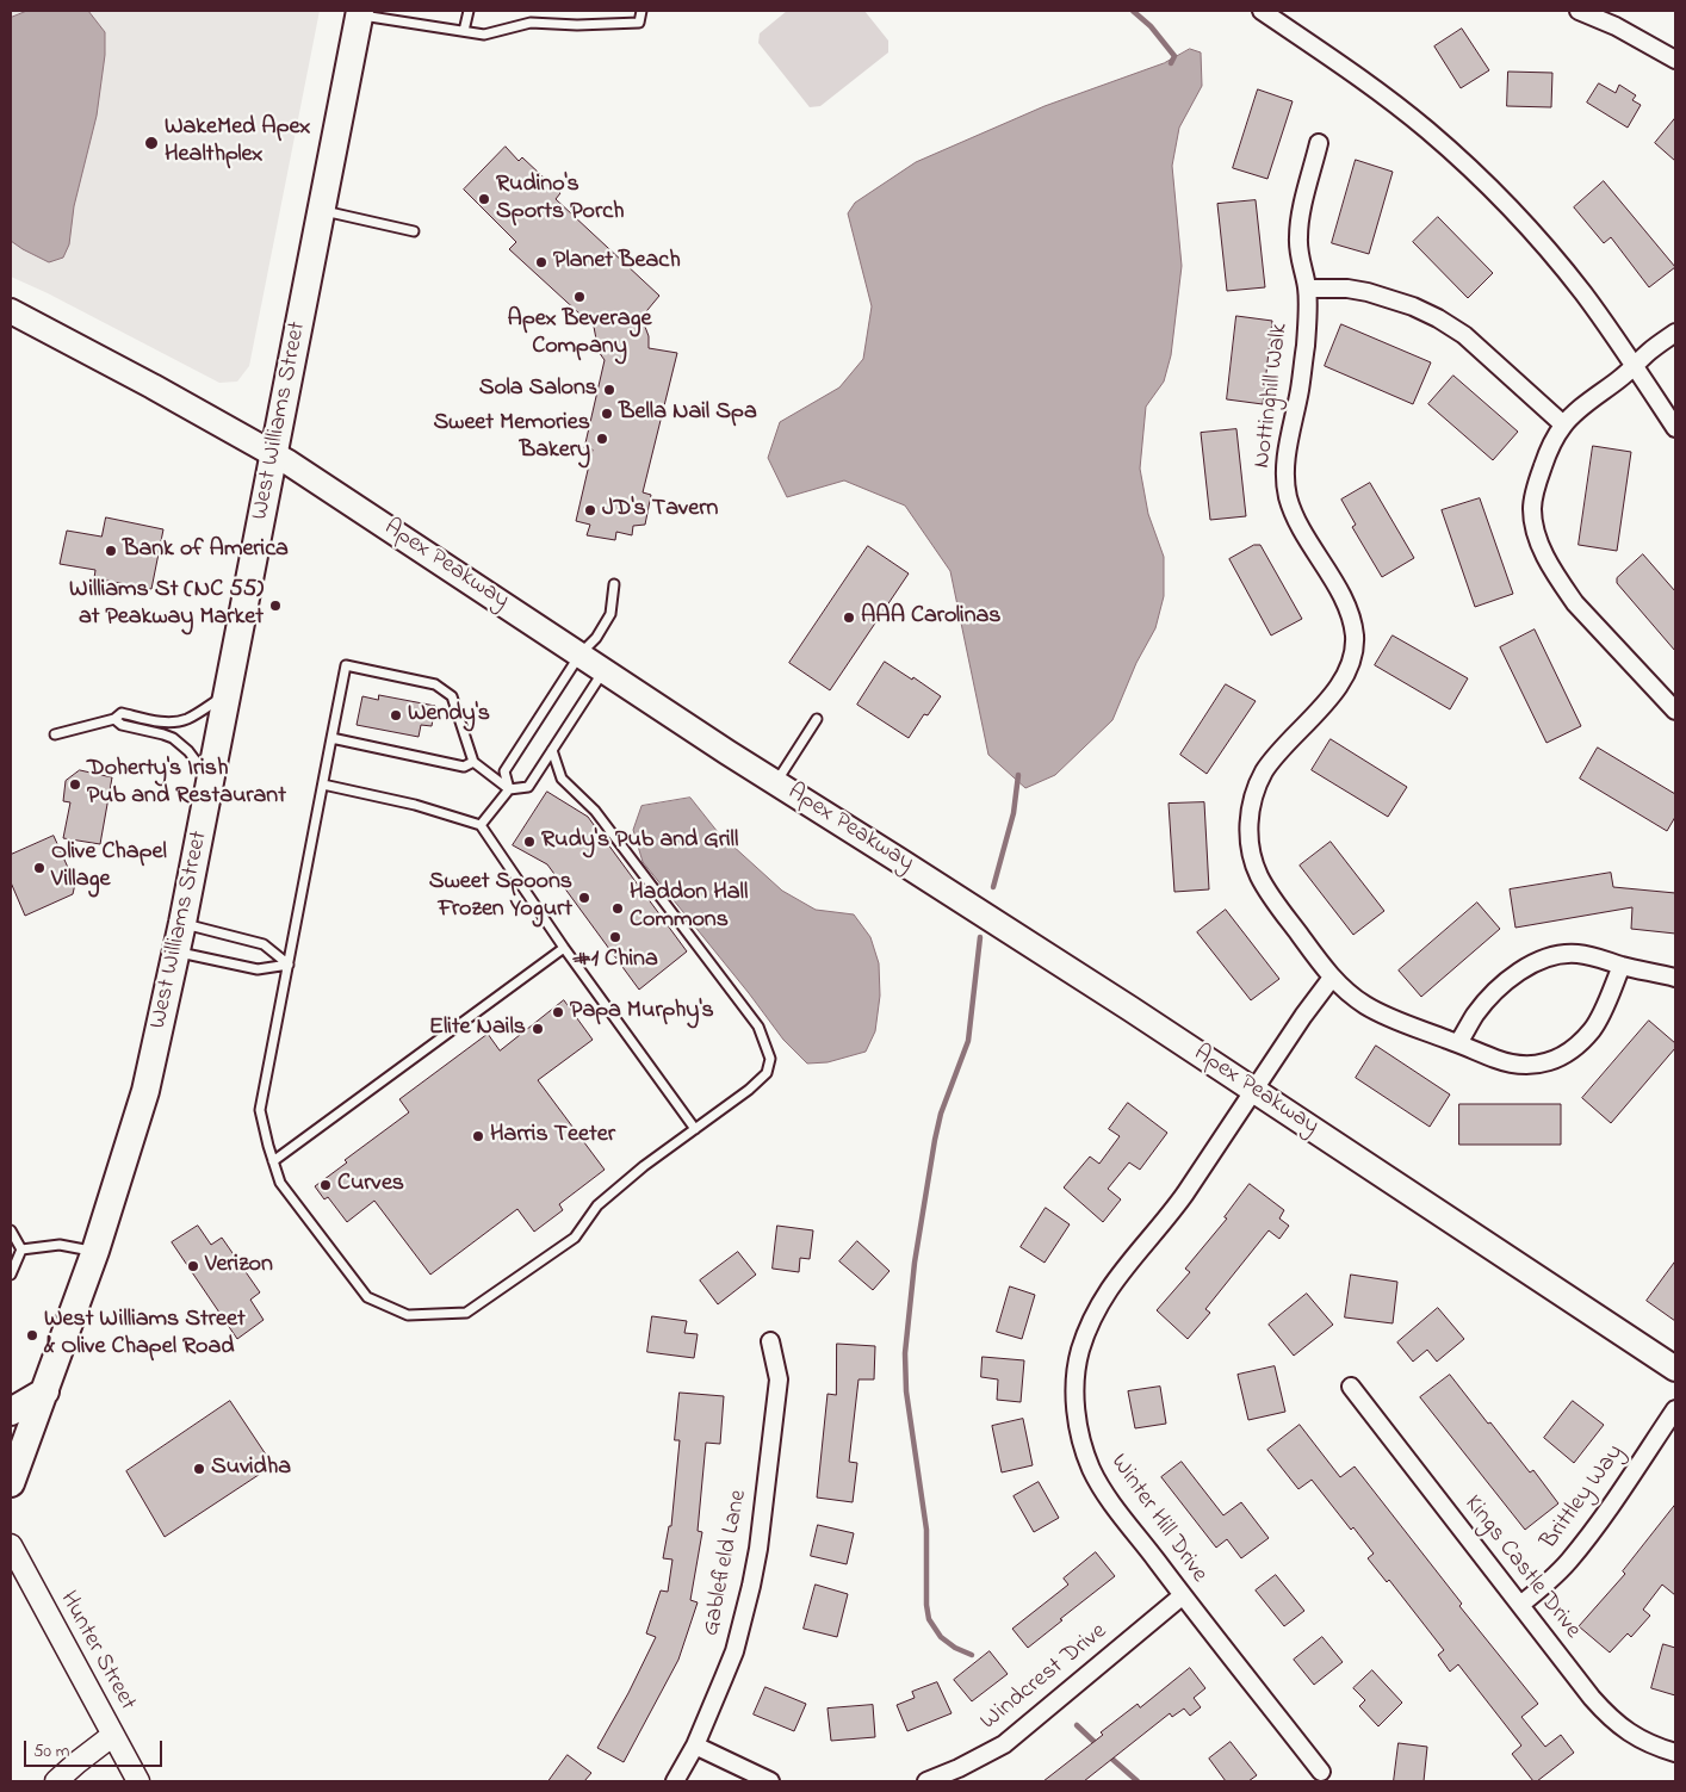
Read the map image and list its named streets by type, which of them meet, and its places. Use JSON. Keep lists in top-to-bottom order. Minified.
{"streets":{"main road":["West Williams Street","Apex Peakway"],"street":["Nottinghill Walk","Brittley Way","Winter Hill Drive","Gablefield Lane","Kings Castle Drive","Hunter Street","Windcrest Drive"]},"crossings":[["Nottinghill Walk","Winter Hill Drive"],["West Williams Street","Apex Peakway"],["Apex Peakway","Winter Hill Drive"],["Brittley Way","Kings Castle Drive"],["Winter Hill Drive","Windcrest Drive"]],"places":["WakeMed Apex Healthplex","Rudino's Sports Porch","Planet Beach","Apex Beverage Company","Sola Salons","Bella Nail Spa","Sweet Memories Bakery","JD's Tavern","Bank of America","Williams St (NC 55) at Peakway Market","AAA Carolinas","Wendy's","Doherty's Irish Pub and Restaurant","Rudy's Pub and Grill","Olive Chapel Village","Sweet Spoons Frozen Yogurt","Haddon Hall Commons","#1 China","Papa Murphy's","Elite Nails","Harris Teeter","Curves","Verizon","West Williams Street & Olive Chapel Road","Suvidha"],"scale_bar":"50 m"}
